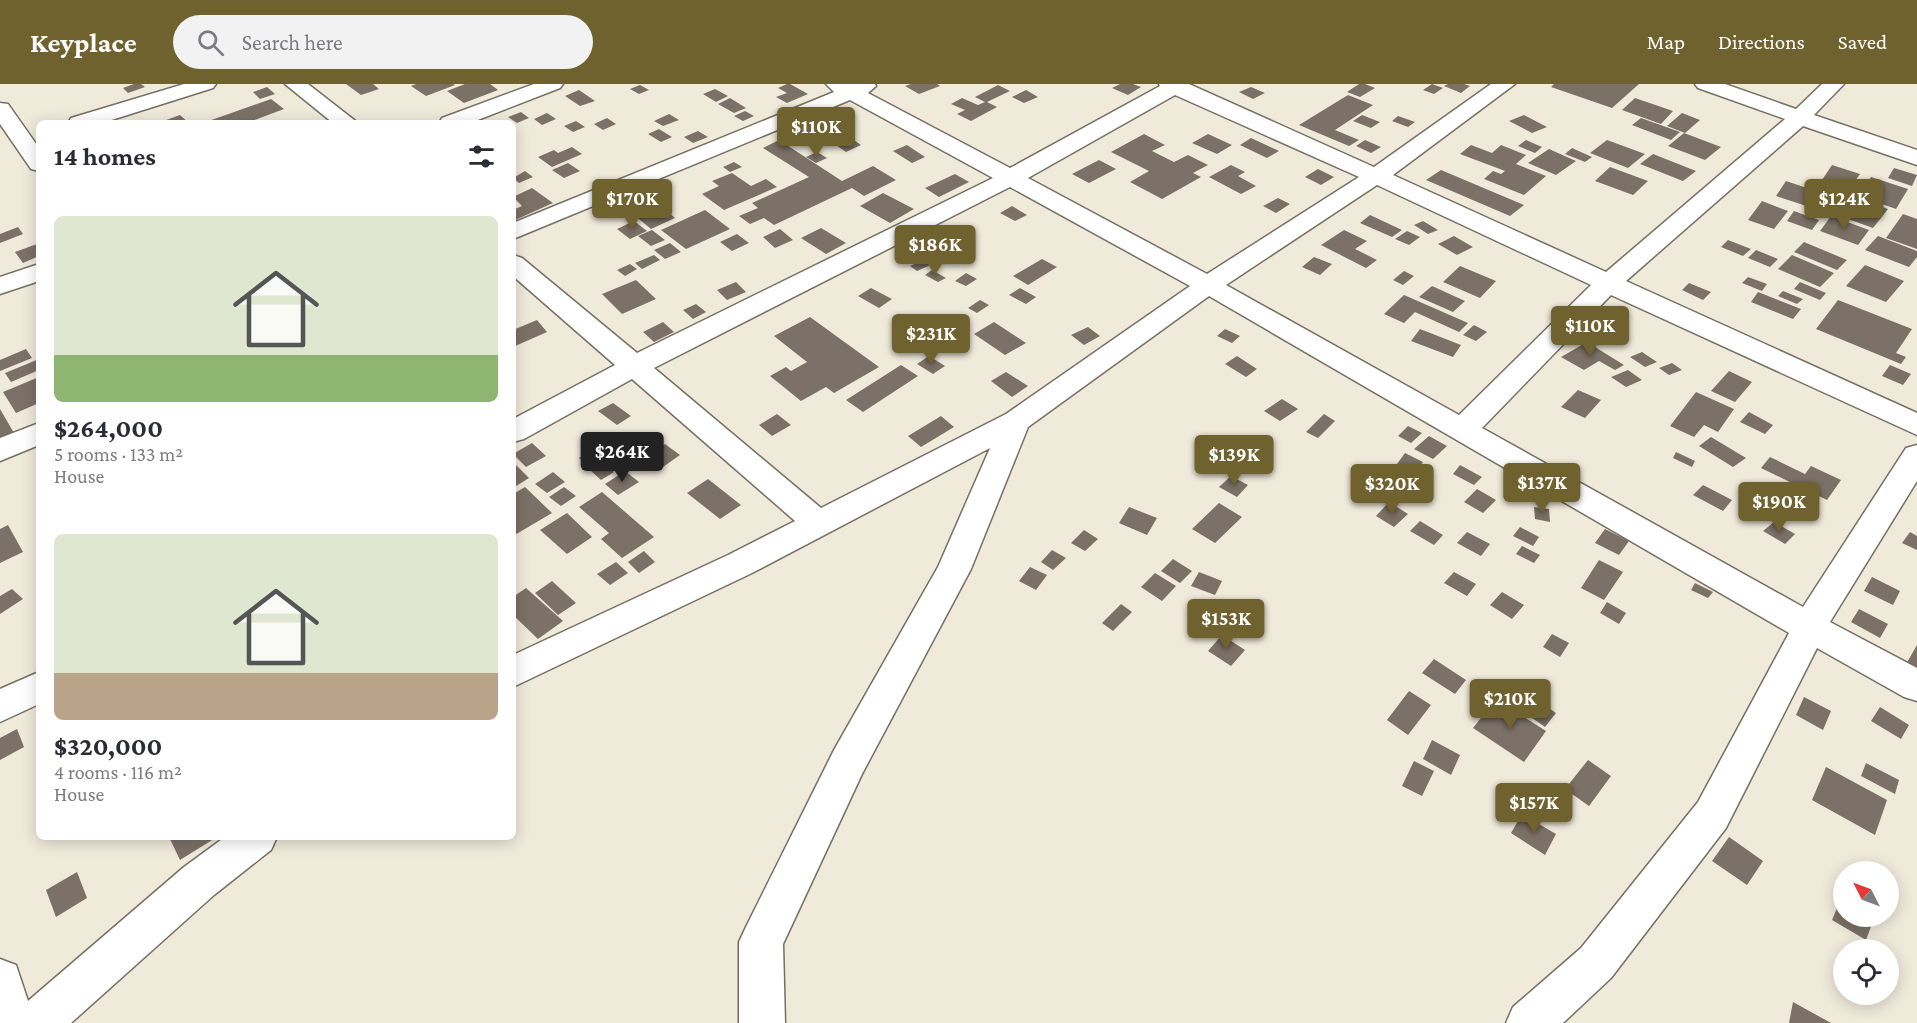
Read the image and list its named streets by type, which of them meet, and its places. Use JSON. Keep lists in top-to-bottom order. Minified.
{"north":"top left","page":{"header":"Keyplace","search":"Search here","nav":["Map","Directions","Saved"],"price":["$110K","$170K","$124K","$186K","$110K","$231K","$264K","$139K","$137K","$320K","$190K","$153K","$210K","$157K"],"heading":"14 homes","list":[{"name":"$264,000","note":"5 rooms · 133 m² · House"},{"name":"$320,000","note":"4 rooms · 116 m² · House"}]}}
